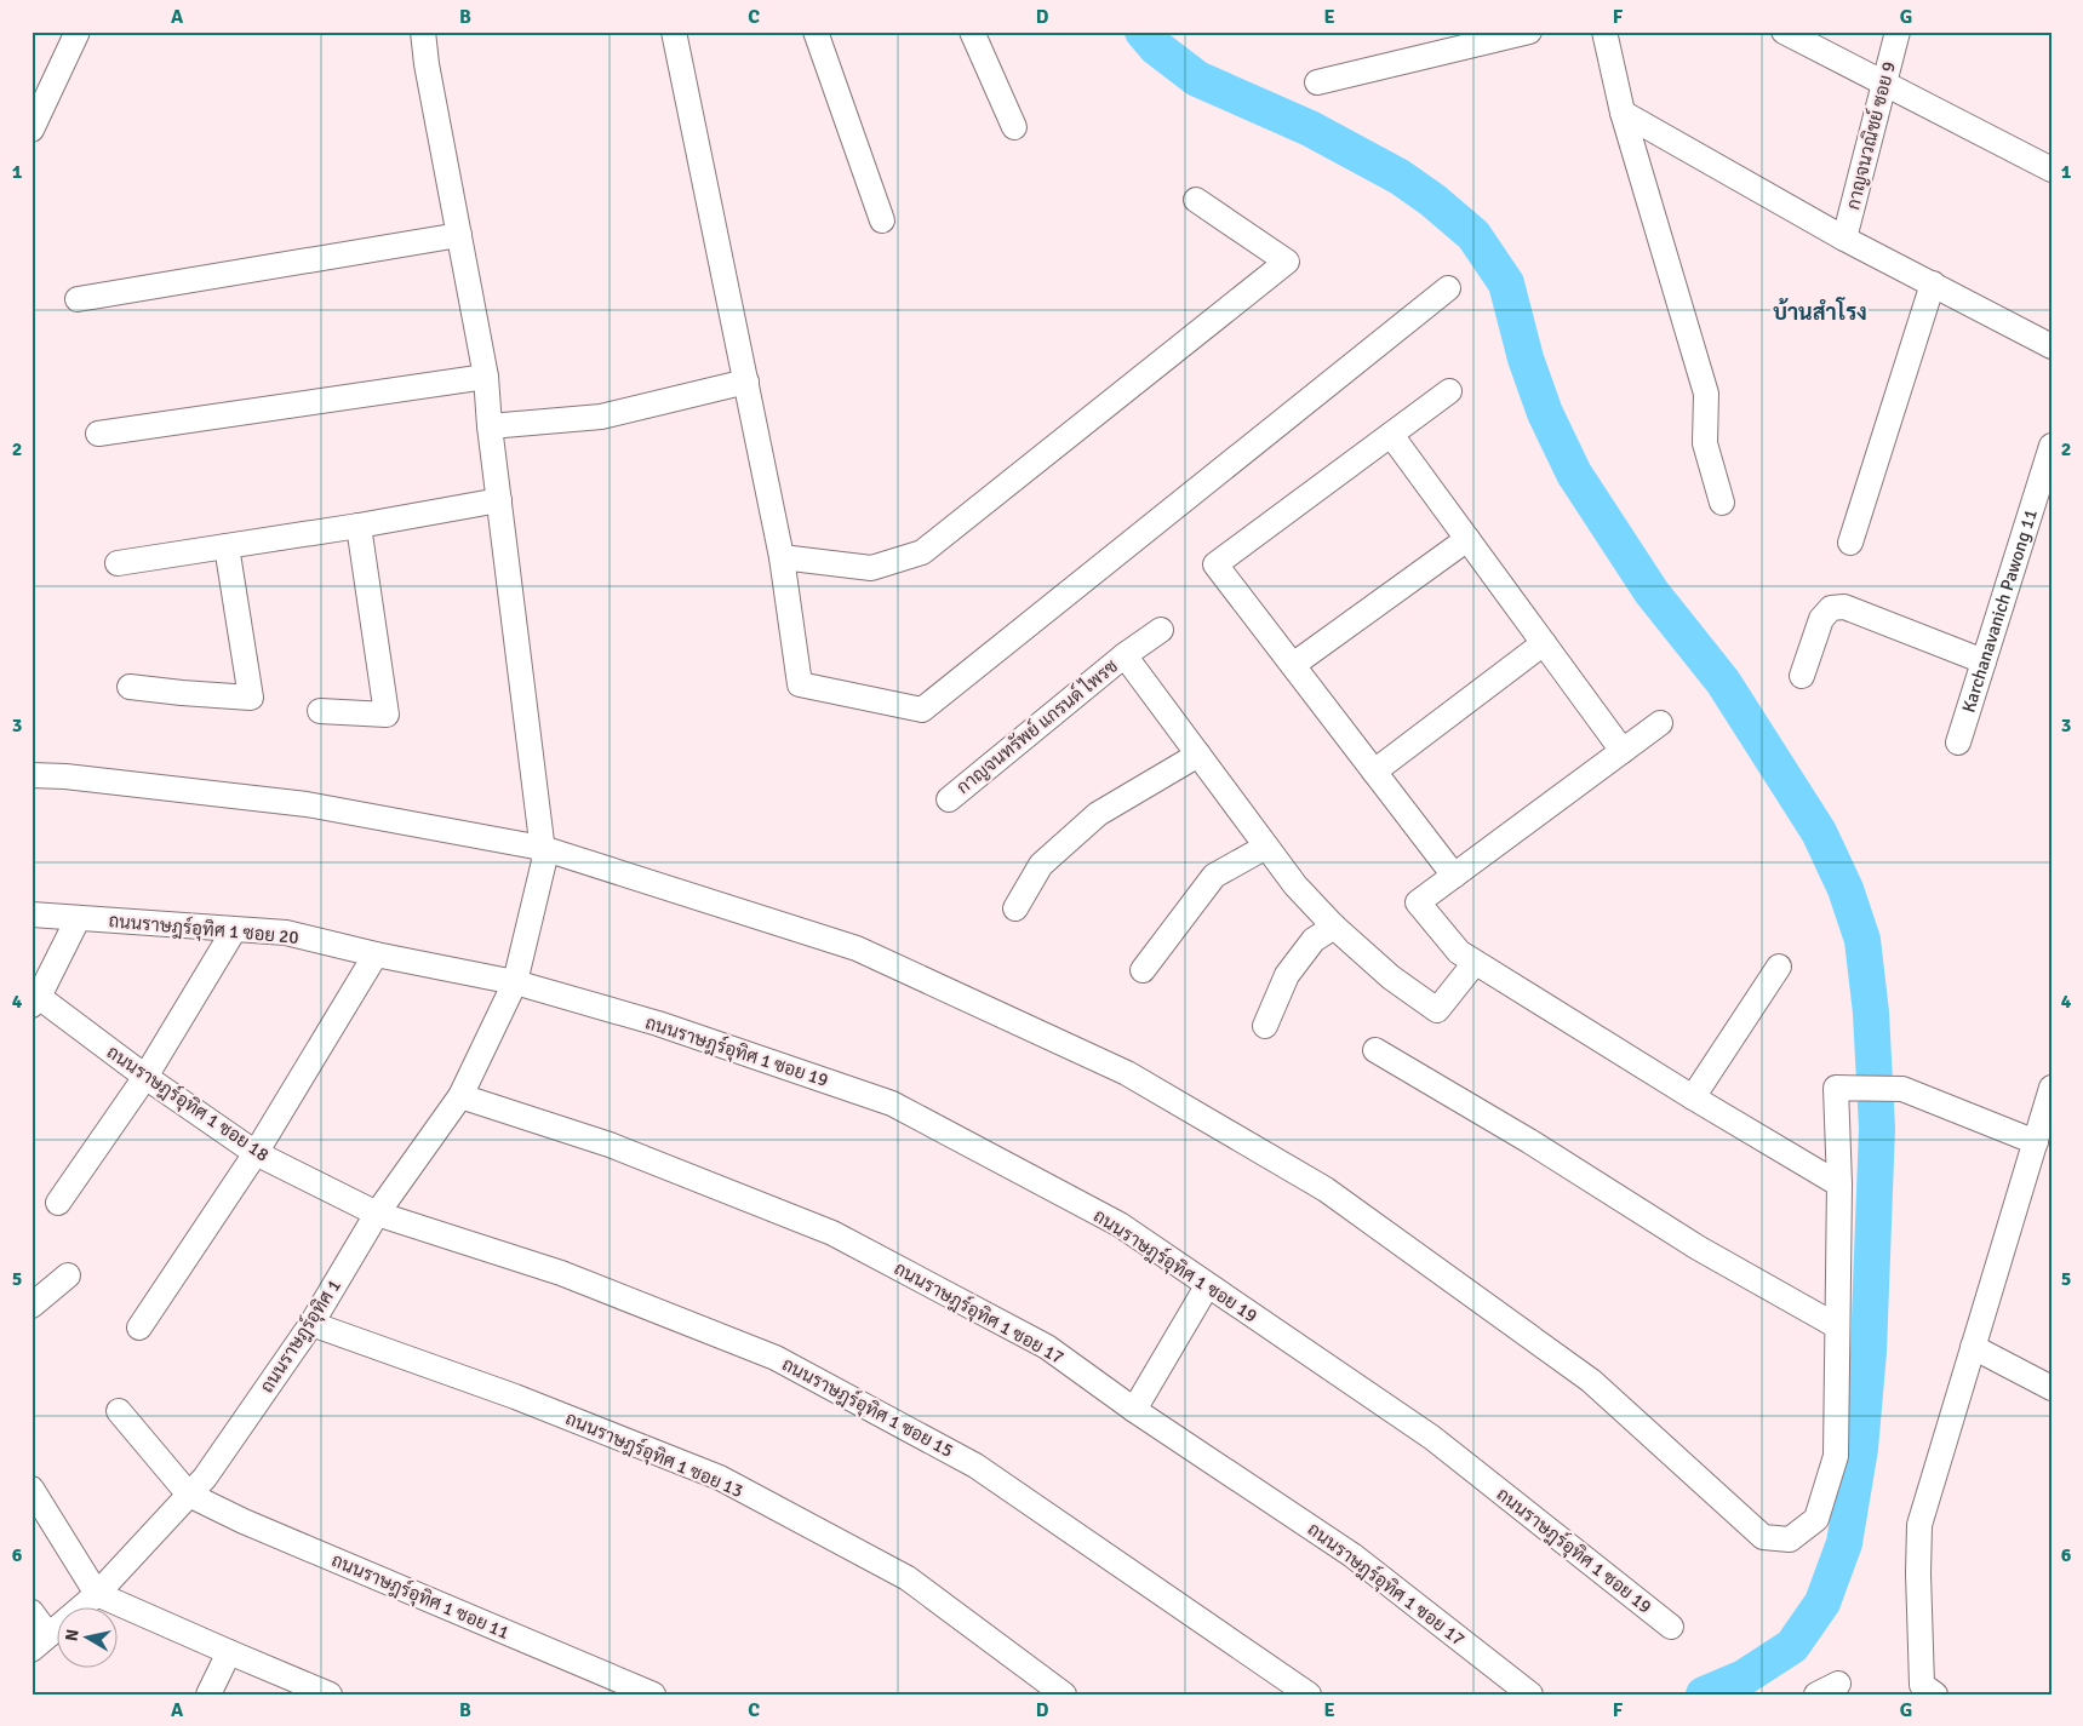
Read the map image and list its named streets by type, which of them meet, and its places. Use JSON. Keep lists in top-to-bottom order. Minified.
{"streets":{"street":["กาญจนวณิชย์ ซอย 9","Karchanavanich Pawong 11","กาญจนทรัพย์ แกรนด์ ไพรซ","ถนนราษฎร์อุทิศ 1 ซอย 20","ถนนราษฎร์อุทิศ 1 ซอย 19","ถนนราษฎร์อุทิศ 1 ซอย 18","ถนนราษฎร์อุทิศ 1 ซอย 17","ถนนราษฎร์อุทิศ 1","ถนนราษฎร์อุทิศ 1 ซอย 15","ถนนราษฎร์อุทิศ 1 ซอย 13","ถนนราษฎร์อุทิศ 1 ซอย 11"]},"crossings":[["ถนนราษฎร์อุทิศ 1 ซอย 20","ถนนราษฎร์อุทิศ 1 ซอย 19"],["ถนนราษฎร์อุทิศ 1 ซอย 20","ถนนราษฎร์อุทิศ 1"],["ถนนราษฎร์อุทิศ 1 ซอย 19","ถนนราษฎร์อุทิศ 1"],["ถนนราษฎร์อุทิศ 1 ซอย 18","ถนนราษฎร์อุทิศ 1"],["ถนนราษฎร์อุทิศ 1 ซอย 18","ถนนราษฎร์อุทิศ 1 ซอย 15"],["ถนนราษฎร์อุทิศ 1 ซอย 17","ถนนราษฎร์อุทิศ 1"],["ถนนราษฎร์อุทิศ 1","ถนนราษฎร์อุทิศ 1 ซอย 15"],["ถนนราษฎร์อุทิศ 1","ถนนราษฎร์อุทิศ 1 ซอย 13"],["ถนนราษฎร์อุทิศ 1","ถนนราษฎร์อุทิศ 1 ซอย 11"]],"districts":["บ้านสำโรง"],"north":"left","grid":{"columns":["A","B","C","D","E","F","G"],"rows":["1","2","3","4","5","6"]}}
